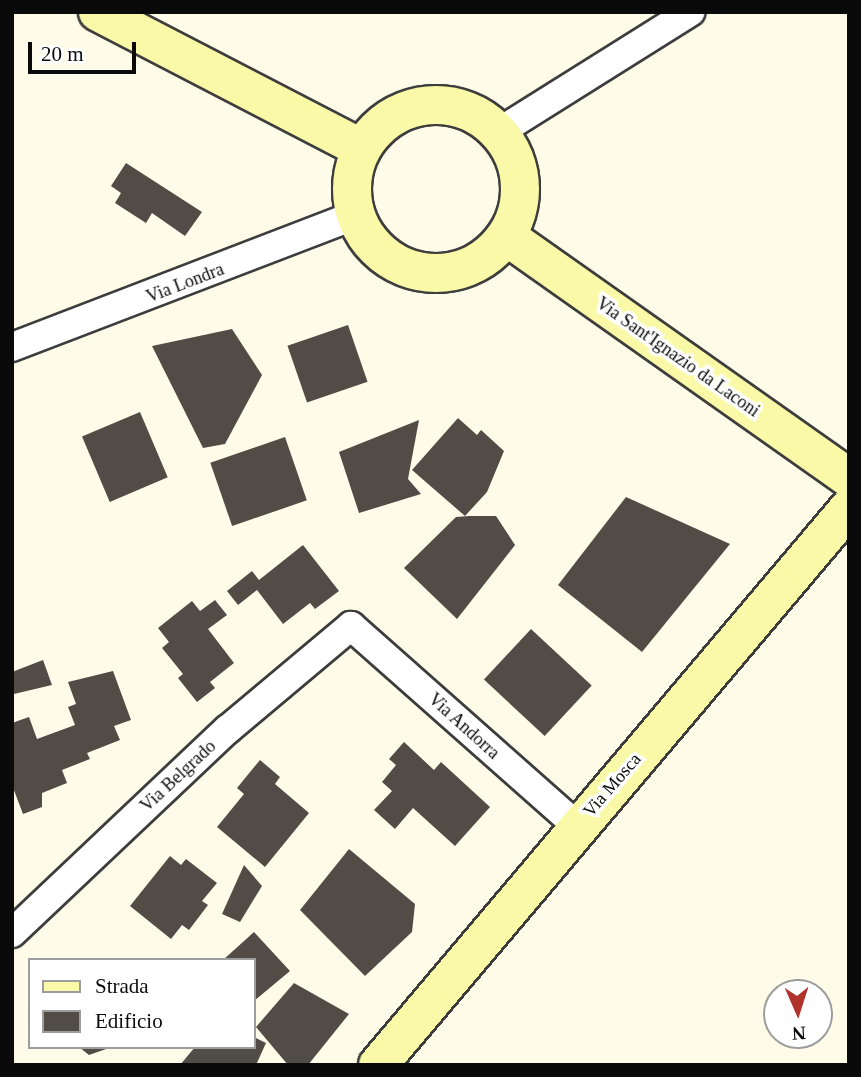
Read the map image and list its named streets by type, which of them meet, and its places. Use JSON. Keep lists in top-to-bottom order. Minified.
{"streets":{"street":["Via Londra","Via Sant'Ignazio da Laconi","Via Andorra","Via Belgrado","Via Mosca"]},"crossings":[["Via Londra","Via Sant'Ignazio da Laconi"],["Via Andorra","Via Belgrado"],["Via Andorra","Via Mosca"]],"legend":["Strada","Edificio"],"scale_bar":"20 m","north":"bottom"}
